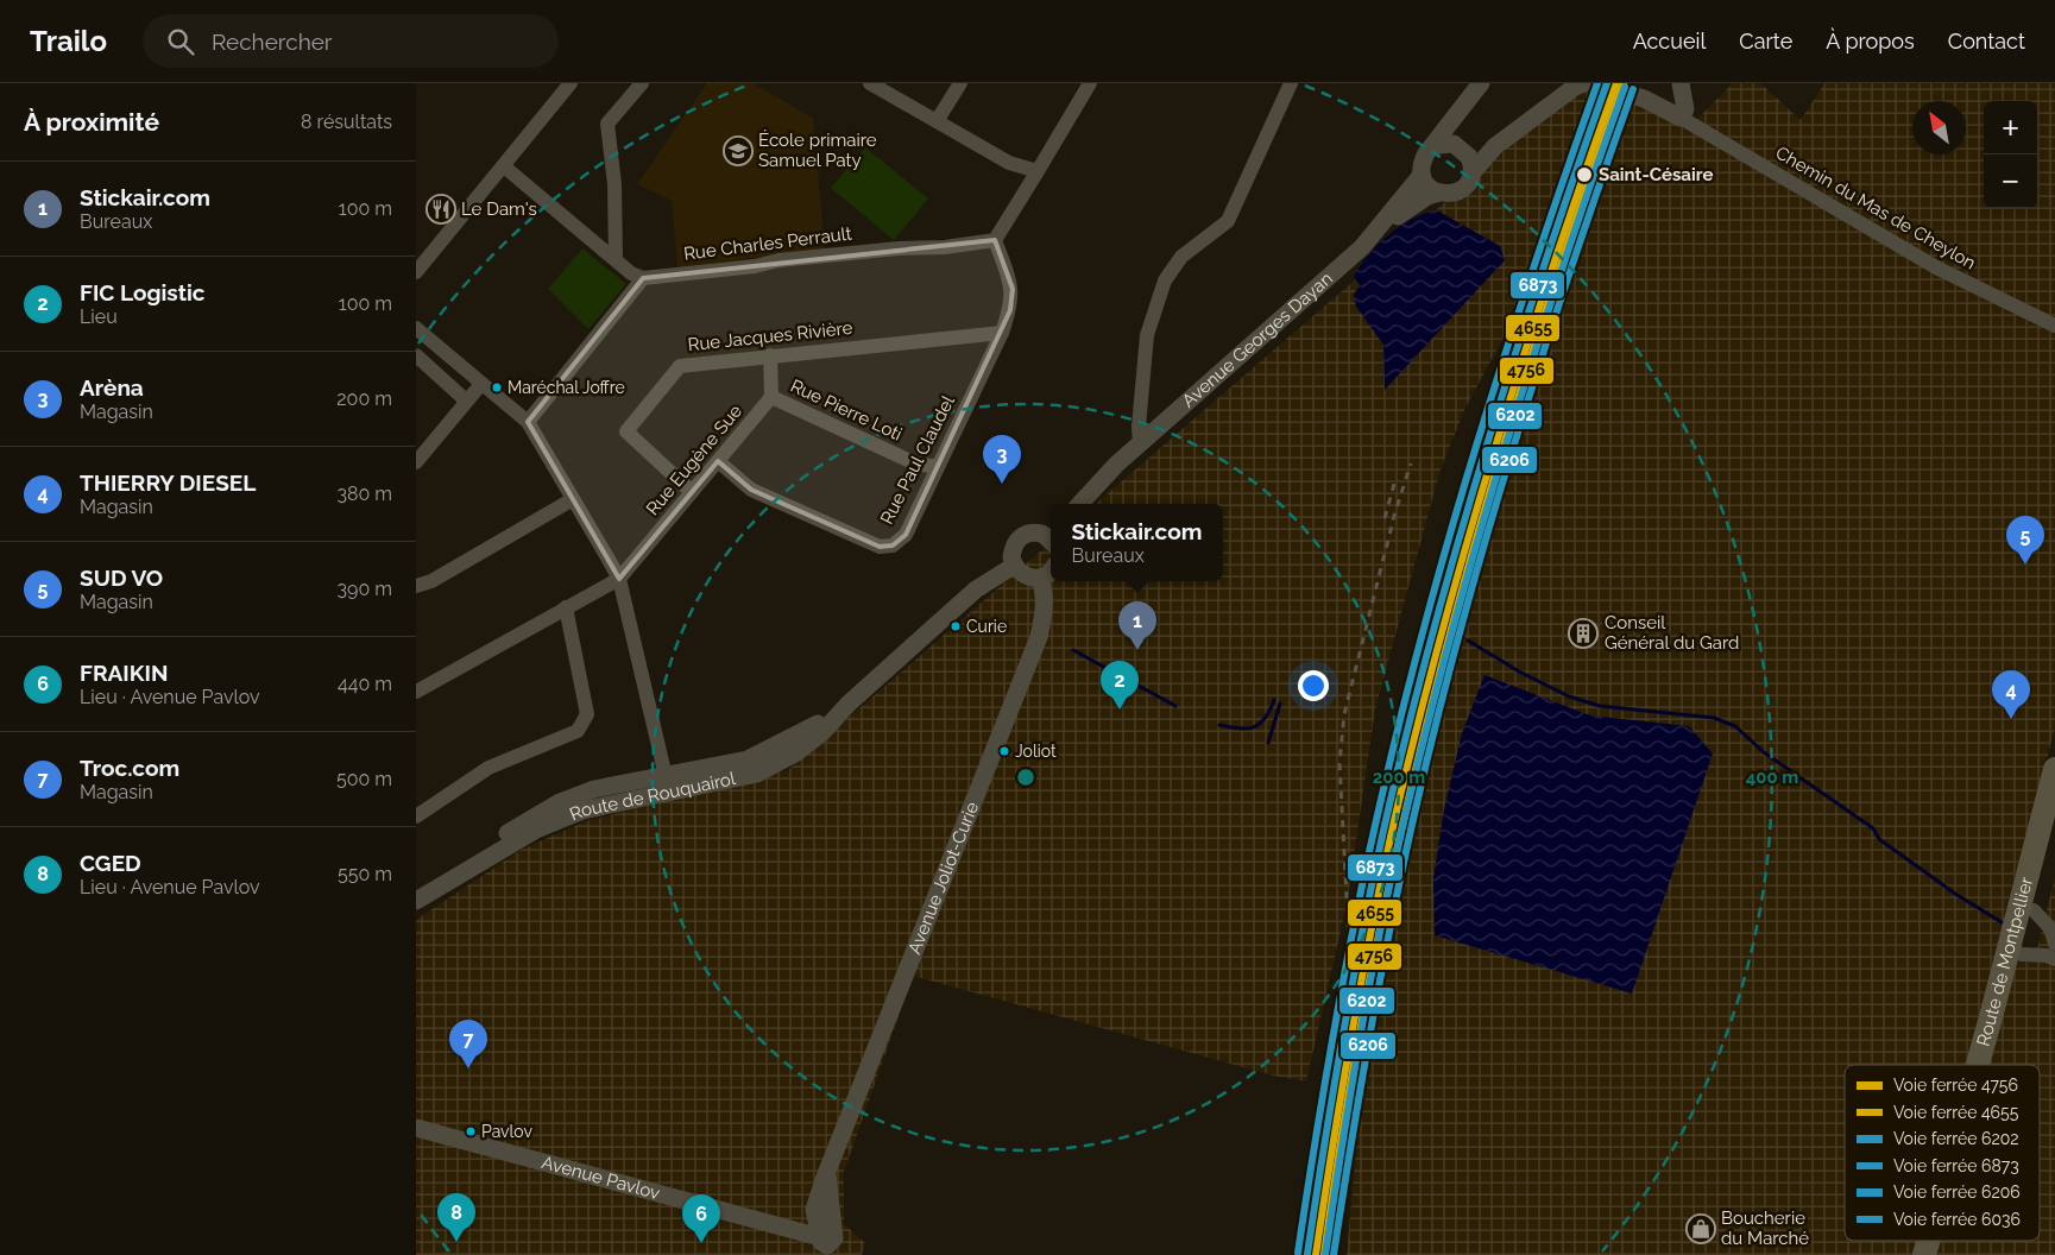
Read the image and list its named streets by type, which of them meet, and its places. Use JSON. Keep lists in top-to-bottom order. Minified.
{"streets":{"main road":["Route de Montpellier"],"street":["Chemin du Mas de Cheylon","Rue Charles Perrault","Rue Jacques Rivière","Avenue Georges Dayan","Rue Pierre Loti","Rue Eugène Sue","Rue Paul Claudel","Route de Rouquairol","Avenue Joliot-Curie","Avenue Pavlov"]},"crossings":[["Rue Charles Perrault","Rue Paul Claudel"],["Rue Jacques Rivière","Rue Eugène Sue"],["Rue Jacques Rivière","Rue Paul Claudel"],["Rue Pierre Loti","Rue Eugène Sue"],["Rue Pierre Loti","Rue Paul Claudel"],["Rue Eugène Sue","Rue Paul Claudel"],["Avenue Joliot-Curie","Avenue Pavlov"]],"places":{"school or university":["École primaire Samuel Paty"],"other":["Saint-Césaire","Maréchal Joffre","Curie","Joliot","Pavlov"],"restaurant":["Le Dam's"],"building":["Conseil Général du Gard"],"shop":["Boucherie du Marché"]},"lines":["rail line 4756","rail line 4655","rail line 6873","rail line 6036","rail line 6202","rail line 6206"],"legend":["Voie ferrée 4756","Voie ferrée 4655","Voie ferrée 6202","Voie ferrée 6873","Voie ferrée 6206","Voie ferrée 6036"],"north":"top left","page":{"header":"Trailo","search":"Rechercher","nav":["Accueil","Carte","À propos","Contact"],"heading":["À proximité","8 résultats"],"map_buttons":["+","−"],"list":[{"mark":"1","name":"Stickair.com","note":"Bureaux","value":"100 m"},{"mark":"2","name":"FIC Logistic","note":"Lieu","value":"100 m"},{"mark":"3","name":"Arèna","note":"Magasin","value":"200 m"},{"mark":"4","name":"THIERRY DIESEL","note":"Magasin","value":"380 m"},{"mark":"5","name":"SUD VO","note":"Magasin","value":"390 m"},{"mark":"6","name":"FRAIKIN","note":"Lieu · Avenue Pavlov","value":"440 m"},{"mark":"7","name":"Troc.com","note":"Magasin","value":"500 m"},{"mark":"8","name":"CGED","note":"Lieu · Avenue Pavlov","value":"550 m"}],"pins":["3","5","1","2","4","7","8","6"],"popup":["Stickair.com","Bureaux"]},"rings":["200 m","400 m"]}
